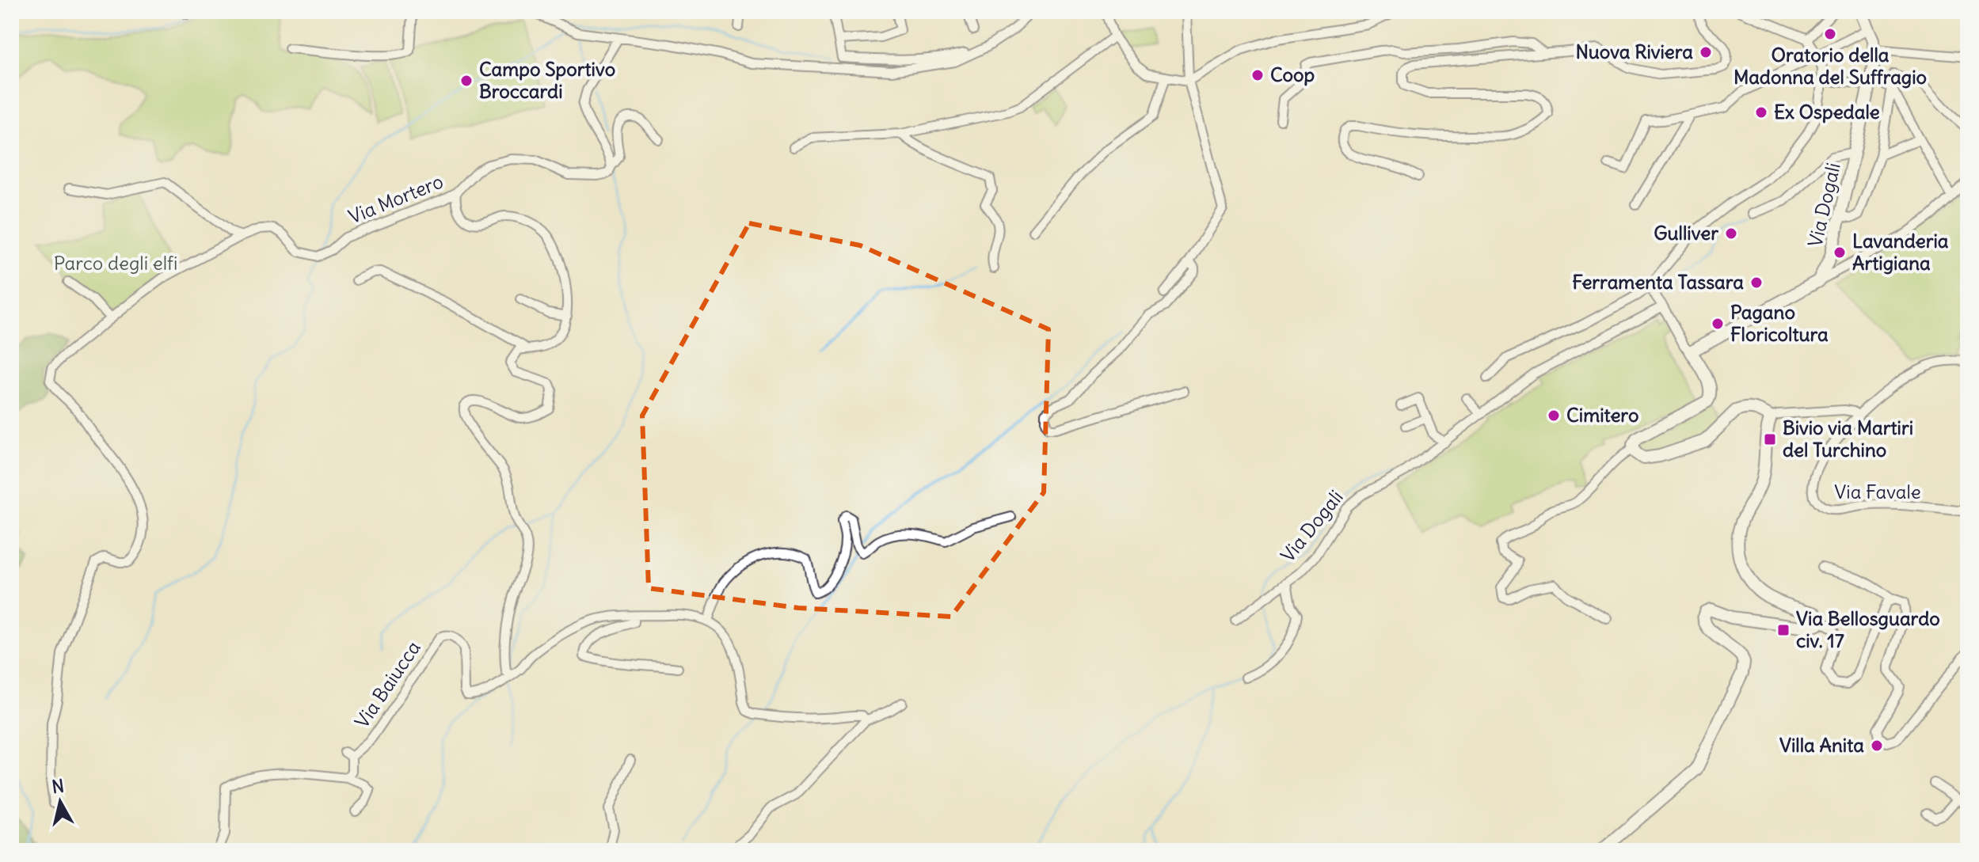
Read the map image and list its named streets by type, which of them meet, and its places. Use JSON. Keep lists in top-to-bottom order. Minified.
{"streets":{"street":["Via Mortero","Via Dogali","Via Favale","Via Baiucca"]},"parks":["Parco degli elfi"],"places":{"other":["Oratorio della Madonna del Suffragio","Nuova Riviera","Coop","Campo Sportivo Broccardi","Ex Ospedale","Gulliver","Lavanderia Artigiana","Ferramenta Tassara","Pagano Floricoltura","Cimitero","Villa Anita"],"transit":["Bivio via Martiri del Turchino","Via Bellosguardo civ. 17"]},"north":"top"}
